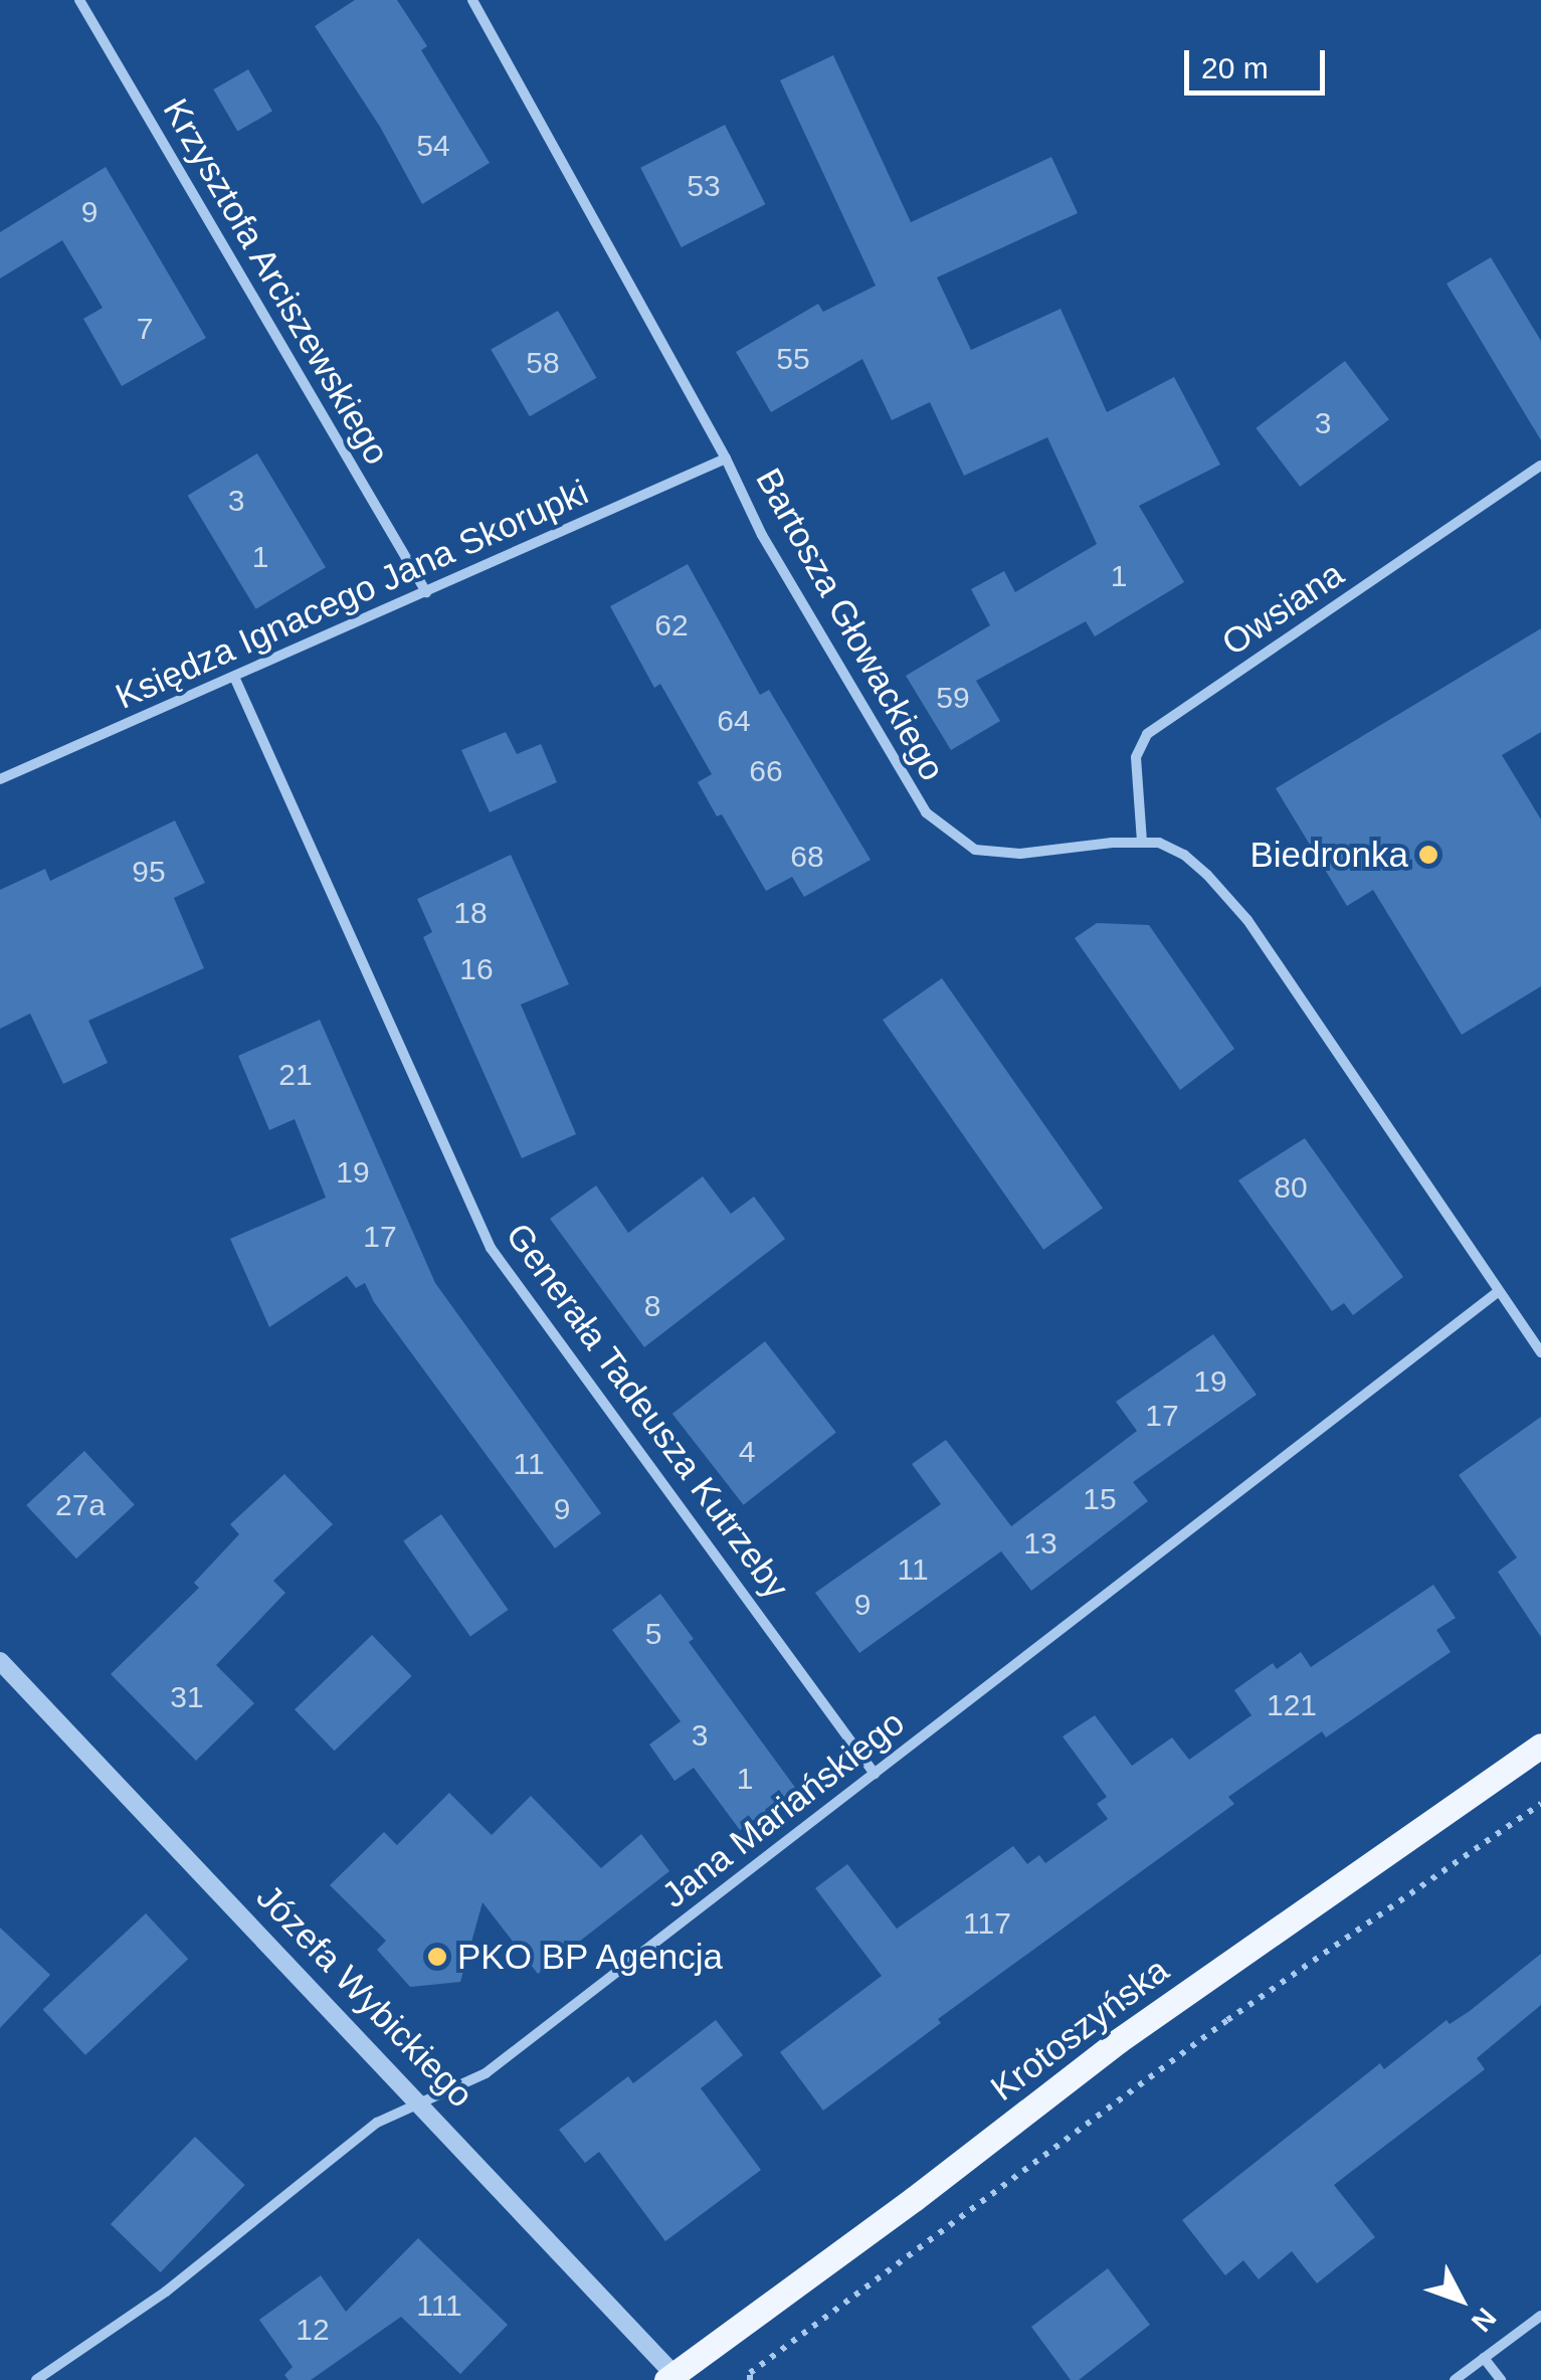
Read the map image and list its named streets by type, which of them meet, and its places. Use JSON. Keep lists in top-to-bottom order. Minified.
{"streets":{"main road":["Krotoszyńska"],"street":["Krzysztofa Arciszewskiego","Księdza Ignacego Jana Skorupki","Owsiana","Bartosza Głowackiego","Generała Tadeusza Kutrzeby","Jana Mariańskiego","Józefa Wybickiego"]},"crossings":[["Krzysztofa Arciszewskiego","Księdza Ignacego Jana Skorupki"],["Księdza Ignacego Jana Skorupki","Bartosza Głowackiego"],["Księdza Ignacego Jana Skorupki","Generała Tadeusza Kutrzeby"],["Owsiana","Bartosza Głowackiego"],["Bartosza Głowackiego","Jana Mariańskiego"],["Generała Tadeusza Kutrzeby","Jana Mariańskiego"],["Jana Mariańskiego","Józefa Wybickiego"],["Józefa Wybickiego","Krotoszyńska"]],"places":["Biedronka","PKO BP Agencja"],"house_numbers":["54","53","9","7","55","58","3","3","1","1","62","59","64","66","68","95","18","16","21","19","80","17","8","19","17","4","11","15","27a","9","13","11","9","5","31","121","3","1","117","111","12"],"scale_bar":"20 m","north":"bottom right"}
